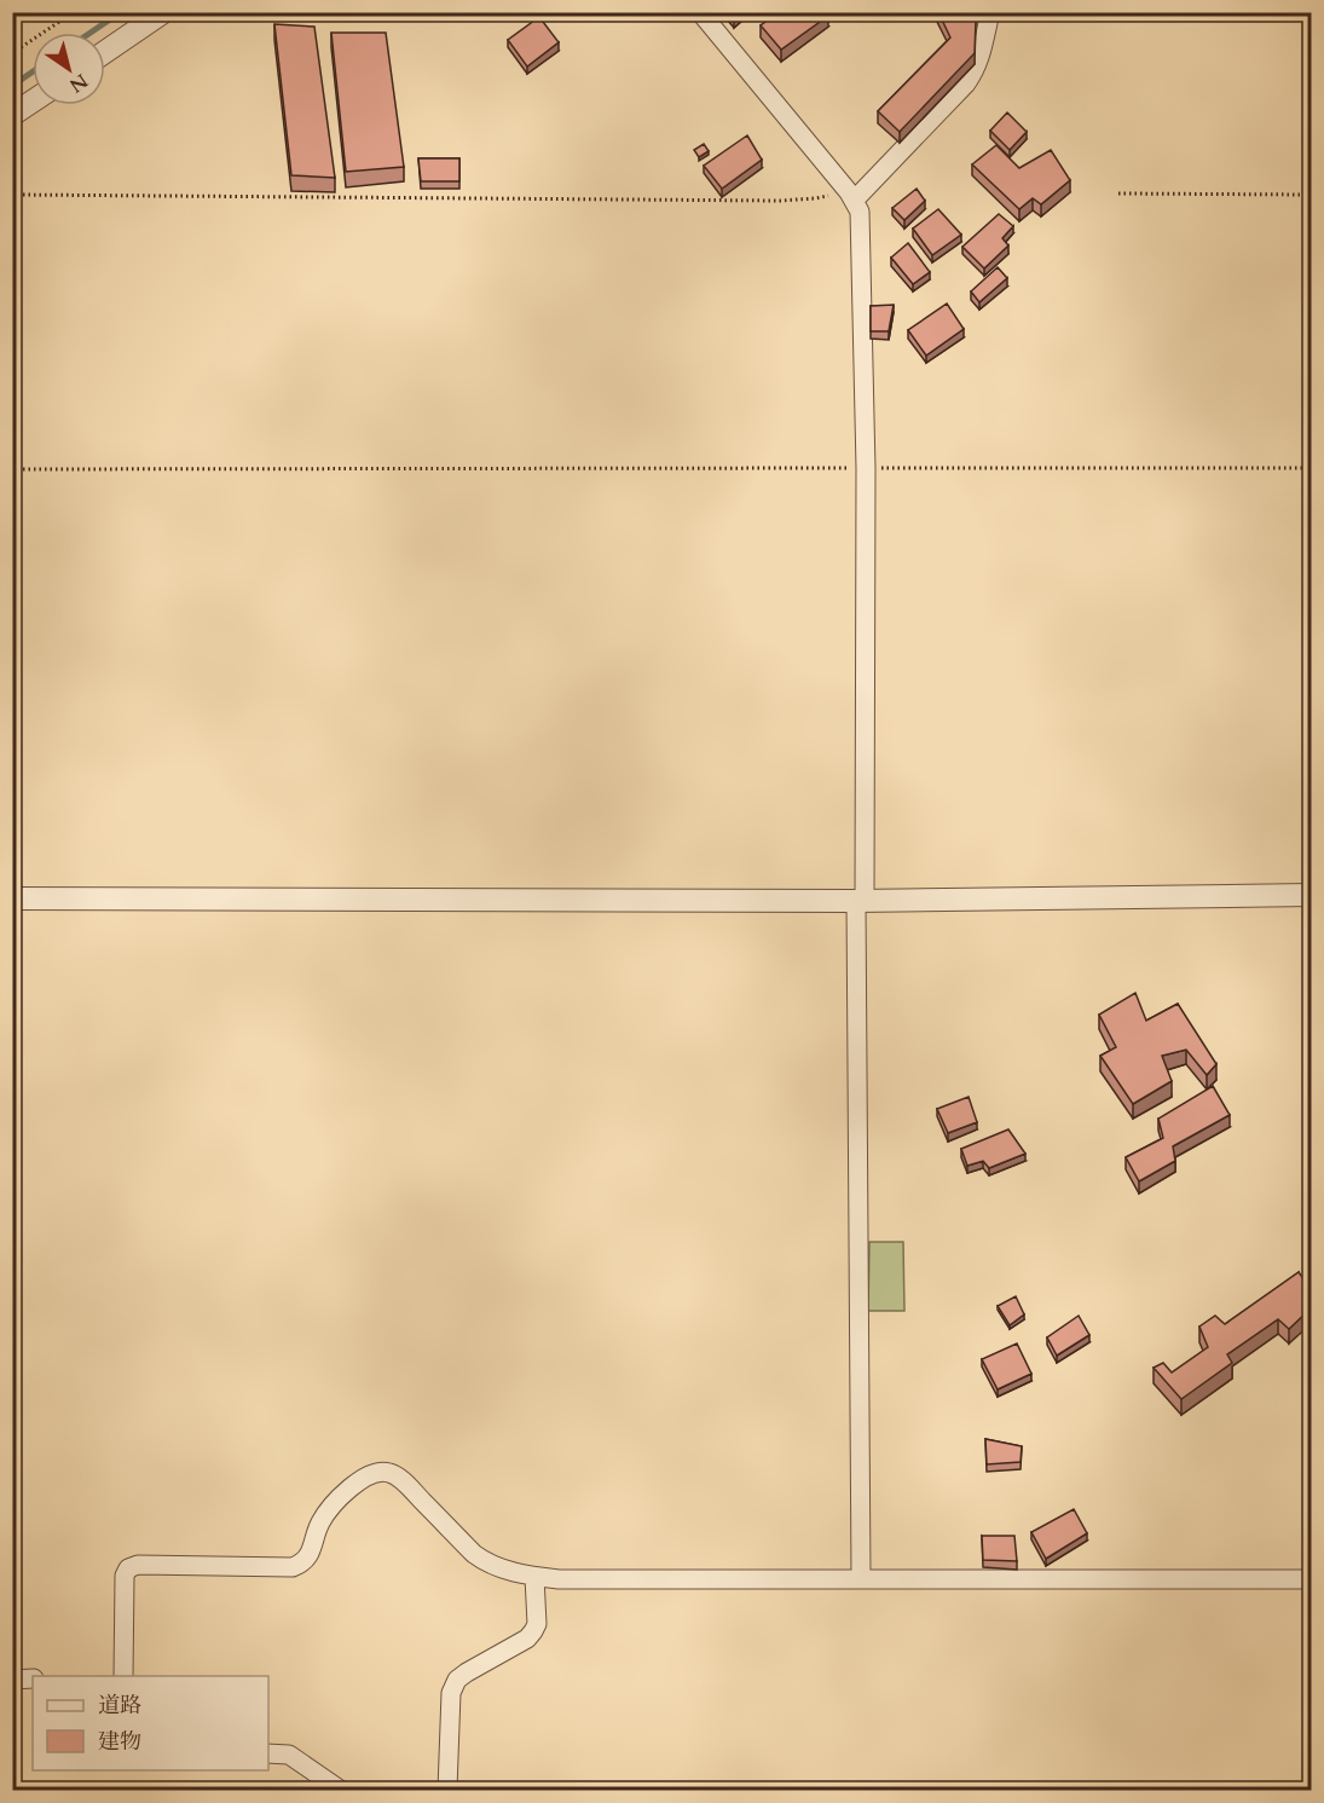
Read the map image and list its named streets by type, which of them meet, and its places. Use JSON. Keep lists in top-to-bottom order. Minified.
{"legend":["道路","建物"],"north":"bottom right"}
